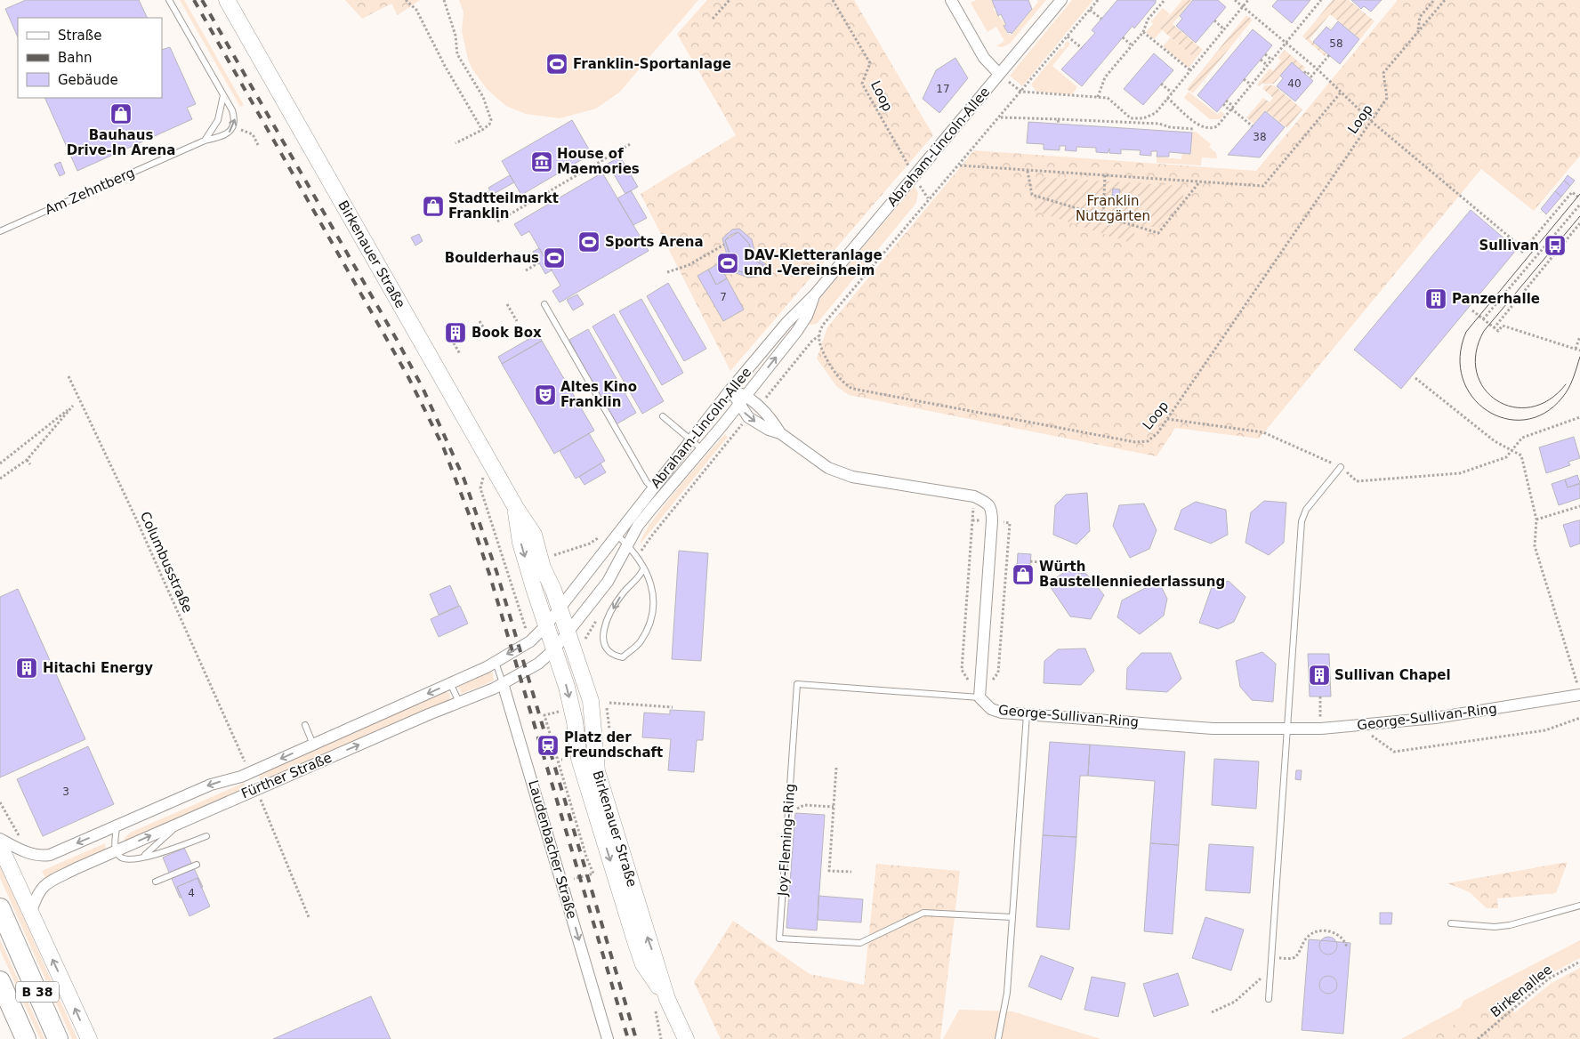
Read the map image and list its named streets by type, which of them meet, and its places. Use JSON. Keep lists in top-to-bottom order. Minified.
{"streets":{"highway":["B 38"],"street":["Abraham-Lincoln-Allee","Birkenauer Straße","George-Sullivan-Ring","Fürther Straße","Laudenbacher Straße"],"lane":["Am Zehntberg","Joy-Fleming-Ring"],"path":["Loop","Columbusstraße","Birkenallee"]},"crossings":[["Loop","Abraham-Lincoln-Allee"],["Abraham-Lincoln-Allee","Birkenauer Straße"],["Abraham-Lincoln-Allee","Fürther Straße"],["Birkenauer Straße","Fürther Straße"],["George-Sullivan-Ring","Joy-Fleming-Ring"],["Fürther Straße","Laudenbacher Straße"]],"one_way":["Laudenbacher Straße"],"parks":["Franklin Nutzgärten"],"places":{"sports":["Franklin-Sportanlage","Sports Arena","Boulderhaus","DAV-Kletteranlage und -Vereinsheim"],"shop":["Bauhaus Drive-In Arena","Stadtteilmarkt Franklin","Würth Baustellenniederlassung"],"museum":["House of Maemories"],"bus stop":["Sullivan"],"building":["Panzerhalle","Book Box","Hitachi Energy","Sullivan Chapel"],"theatre":["Altes Kino Franklin"],"station":["Platz der Freundschaft"]},"house_numbers":["58","40","17","38","7","3","4"],"legend":["Straße","Bahn","Gebäude"]}
